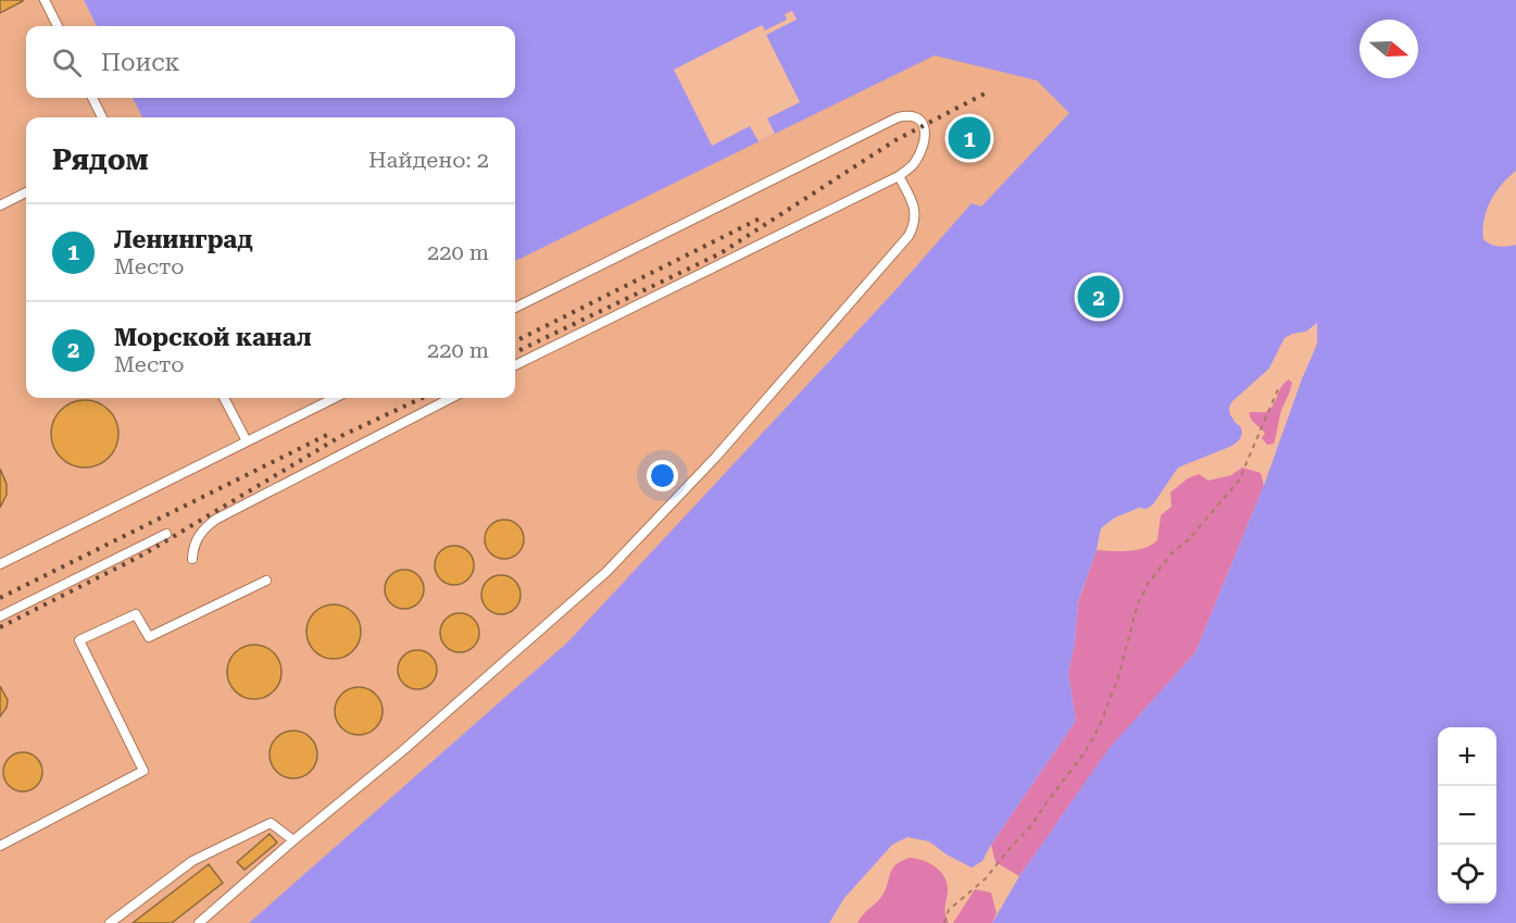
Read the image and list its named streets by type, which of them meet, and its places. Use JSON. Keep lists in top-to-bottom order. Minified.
{"north":"right","page":{"search":"Поиск","pins":["1","2"],"heading":["Рядом","Найдено: 2"],"list":[{"mark":"1","name":"Ленинград","note":"Место","value":"220 m"},{"mark":"2","name":"Морской канал","note":"Место","value":"220 m"}],"map_buttons":["+","−"]}}
